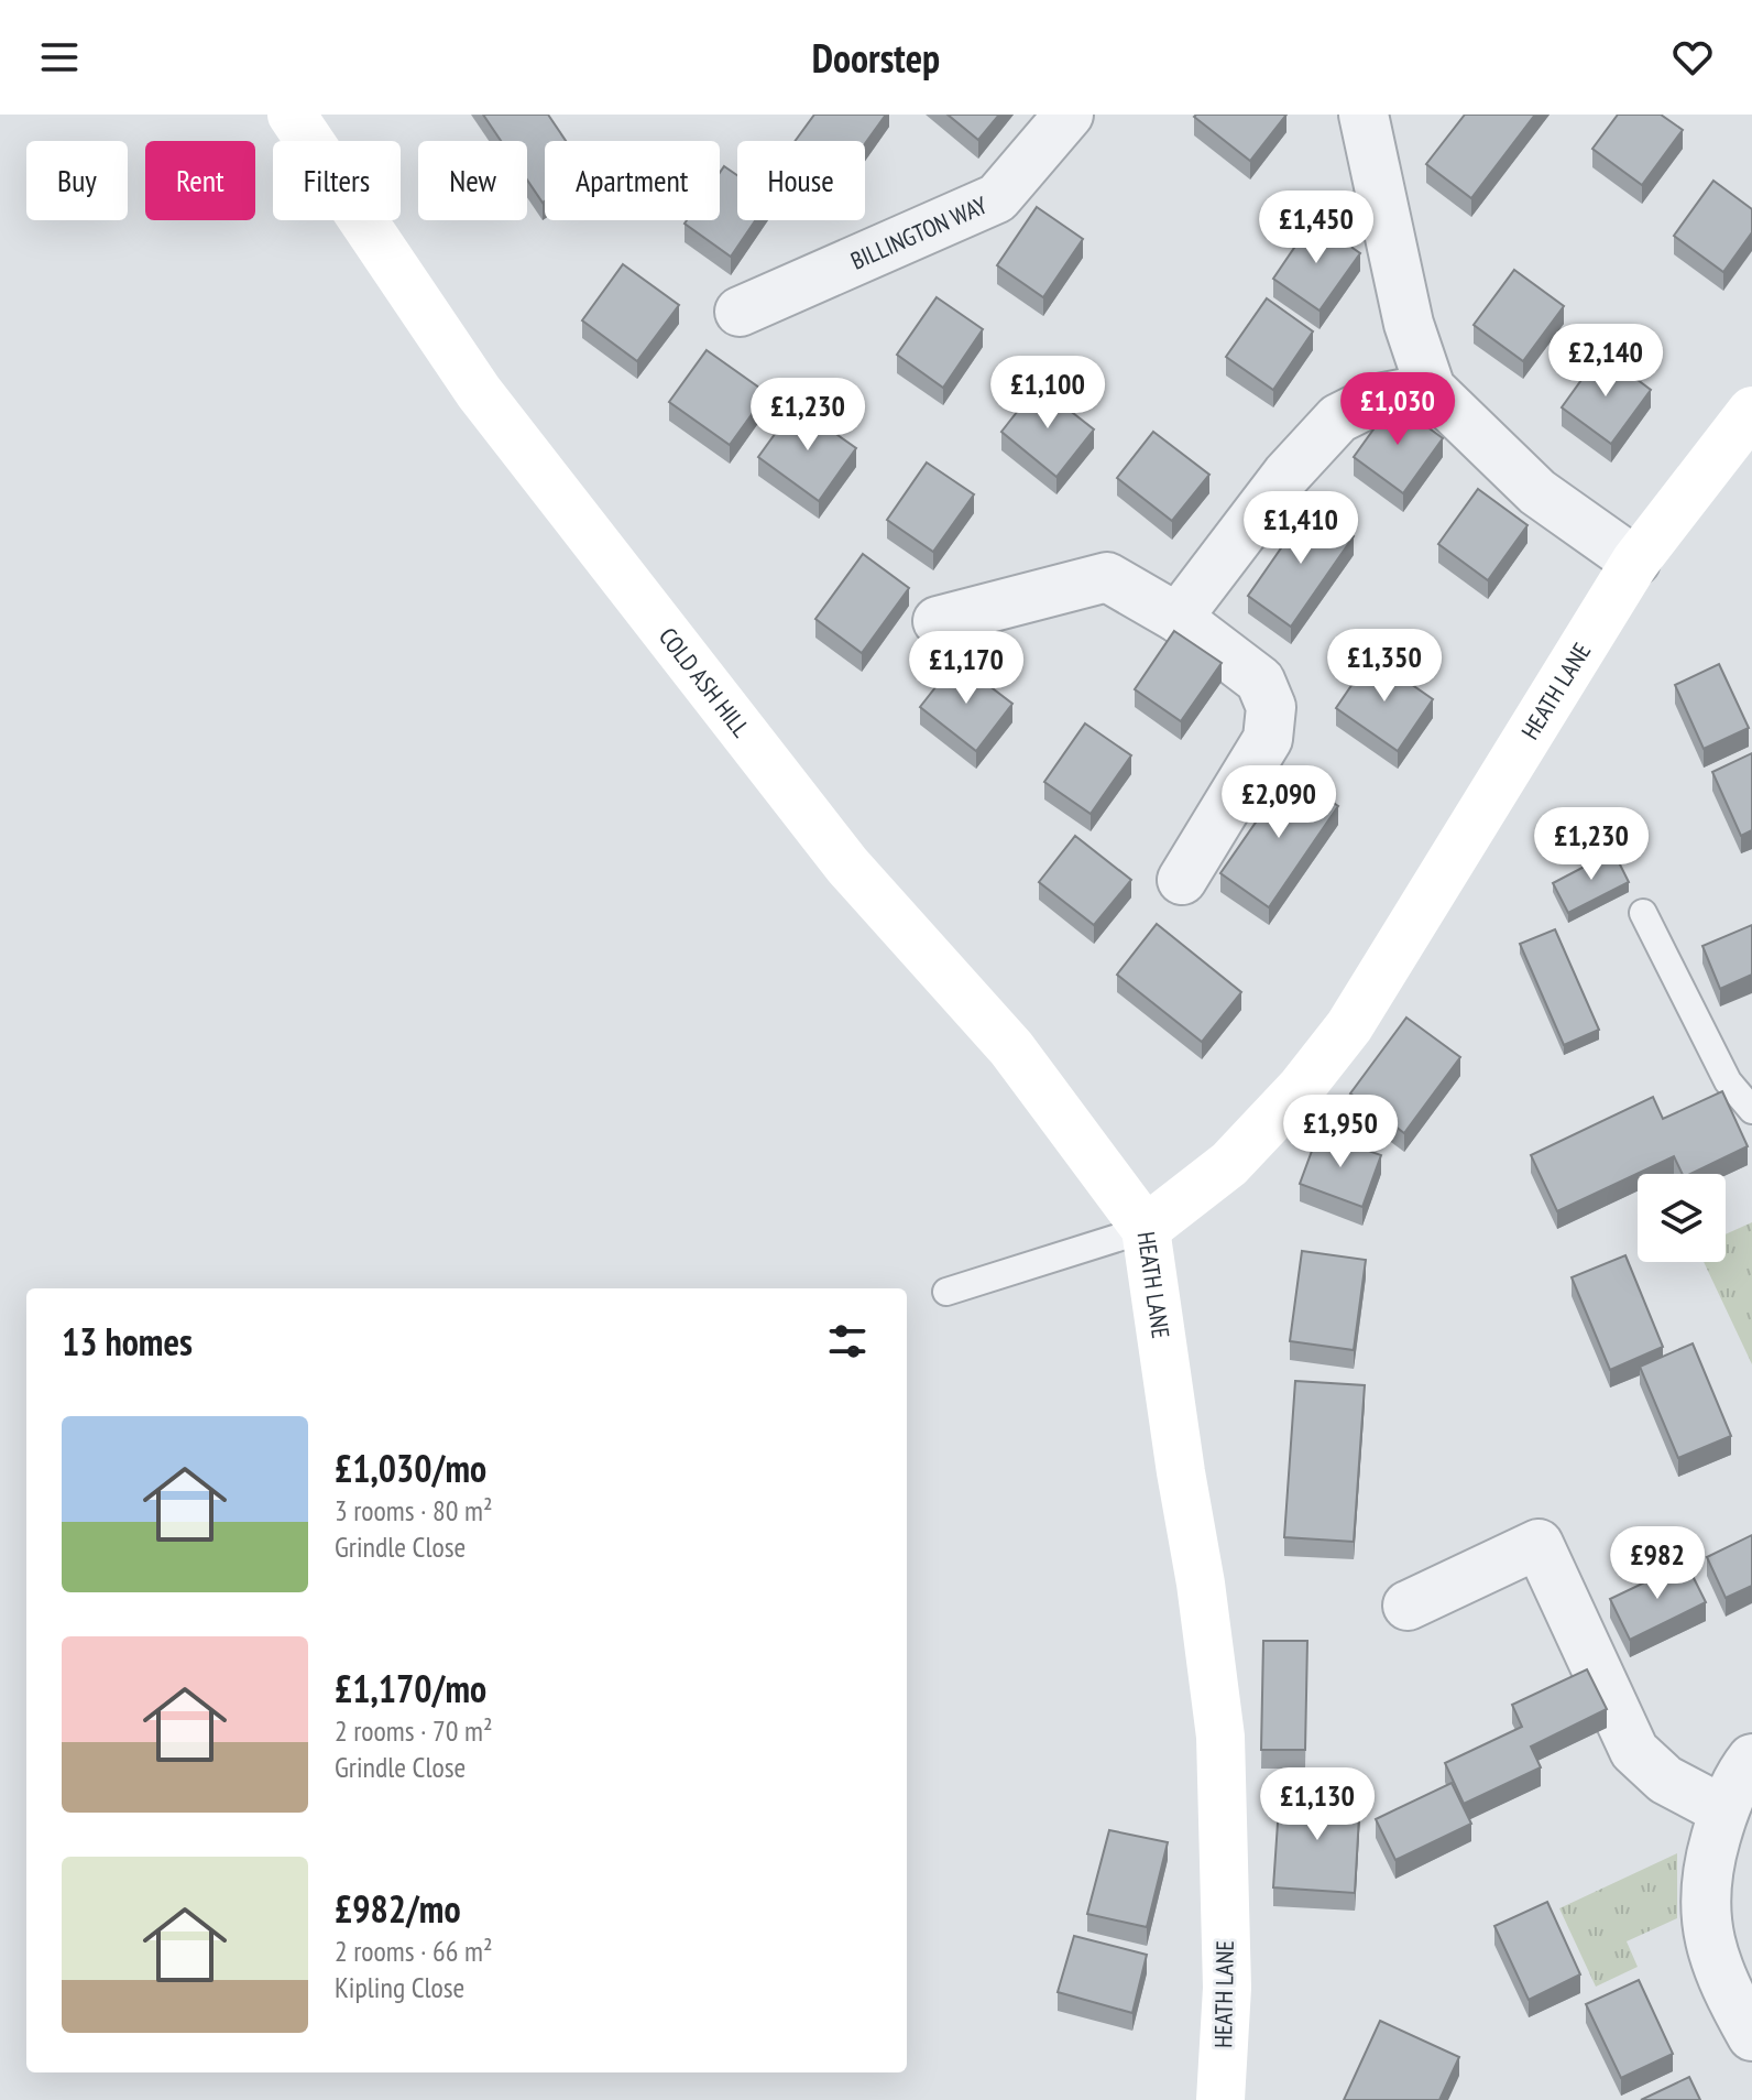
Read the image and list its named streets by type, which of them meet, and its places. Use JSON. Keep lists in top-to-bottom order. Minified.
{"streets":{"street":["BILLINGTON WAY","COLD ASH HILL","HEATH LANE"]},"crossings":[["COLD ASH HILL","HEATH LANE"]],"page":{"header":"Doorstep","chip":["Buy","Rent","Filters","New","Apartment","House"],"price":["£1,450","£2,140","£1,100","£1,030","£1,230","£1,410","£1,350","£1,170","£2,090","£1,230","£1,950","£982","£1,130"],"heading":"13 homes","list":[{"name":"£1,030/mo","note":"3 rooms · 80 m² · Grindle Close"},{"name":"£1,170/mo","note":"2 rooms · 70 m² · Grindle Close"},{"name":"£982/mo","note":"2 rooms · 66 m² · Kipling Close"}]}}
